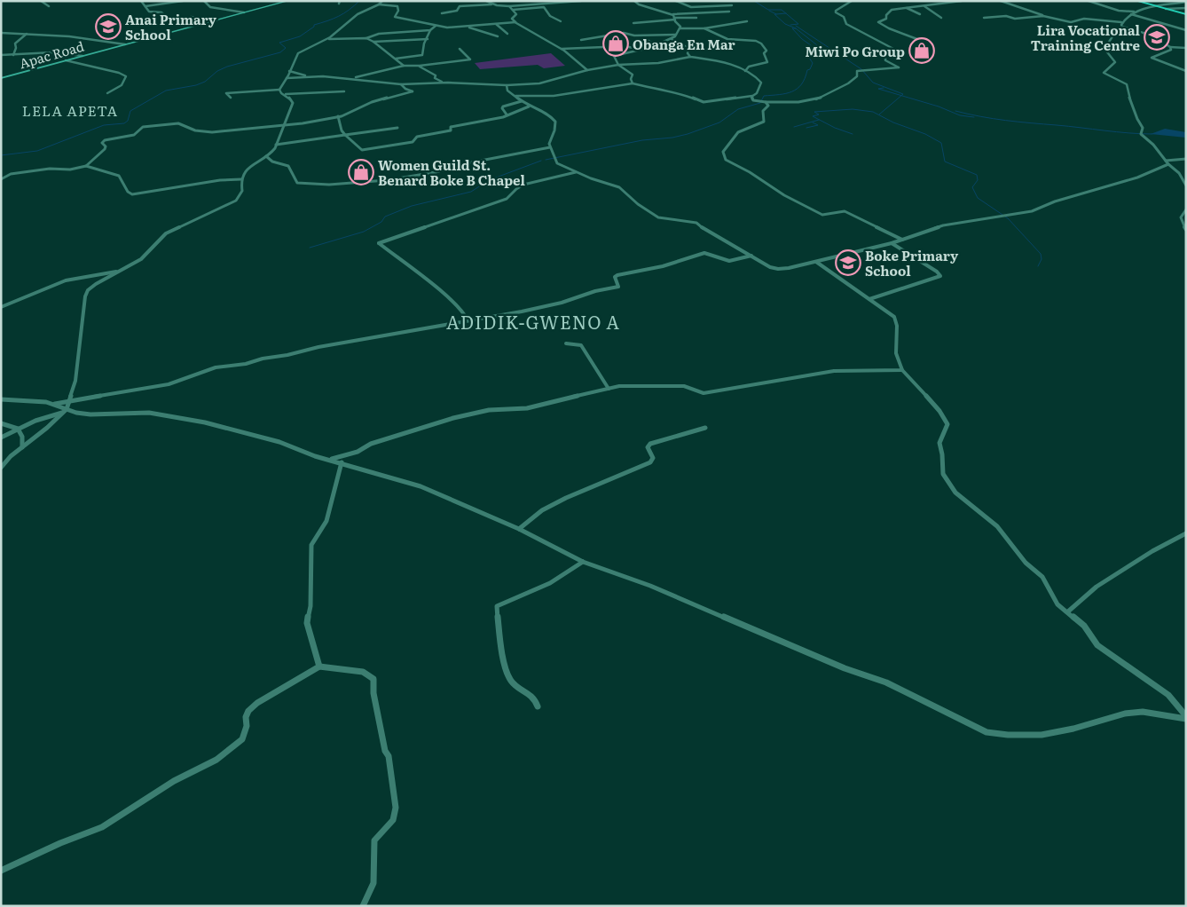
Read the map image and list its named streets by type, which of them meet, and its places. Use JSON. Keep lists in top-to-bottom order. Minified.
{"streets":{"main road":["Apac Road"]},"districts":["LELA APETA","ADIDIK-GWENO A"],"places":{"school or university":["Anai Primary School","Lira Vocational Training Centre","Boke Primary School"],"shop":["Obanga En Mar","Miwi Po Group","Women Guild St. Benard Boke B Chapel"]}}
